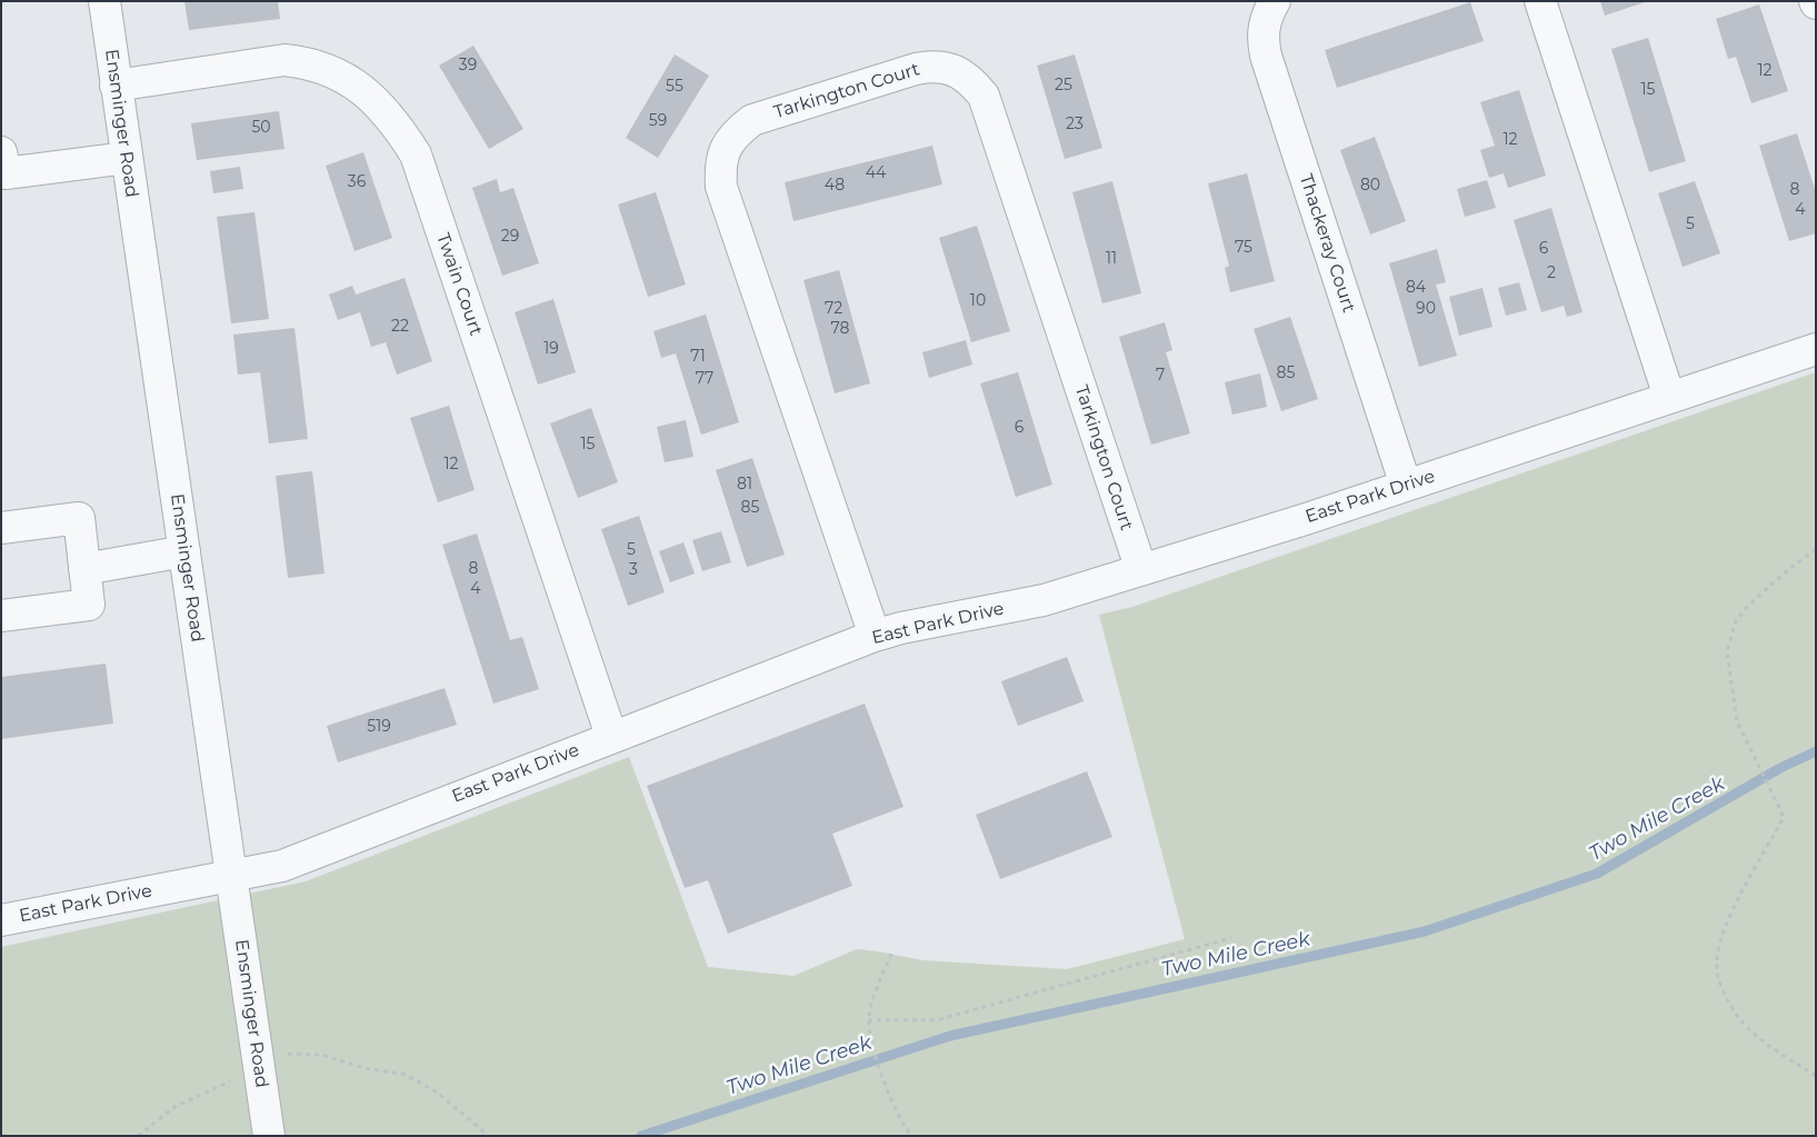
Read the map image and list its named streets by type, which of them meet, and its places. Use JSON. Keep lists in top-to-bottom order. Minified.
{"streets":{"street":["Tarkington Court","Ensminger Road","Thackeray Court","Twain Court","East Park Drive"]},"crossings":[["Tarkington Court","East Park Drive"],["Ensminger Road","Twain Court"],["Ensminger Road","East Park Drive"],["Thackeray Court","East Park Drive"],["Twain Court","East Park Drive"]],"water":["Two Mile Creek"],"house_numbers":["39","12","25","55","15","59","23","50","12","44","36","48","80","8","4","5","29","75","6","11","2","84","10","72","90","22","78","19","71","85","7","77","6","15","12","81","85","5","8","3","4","519"]}
